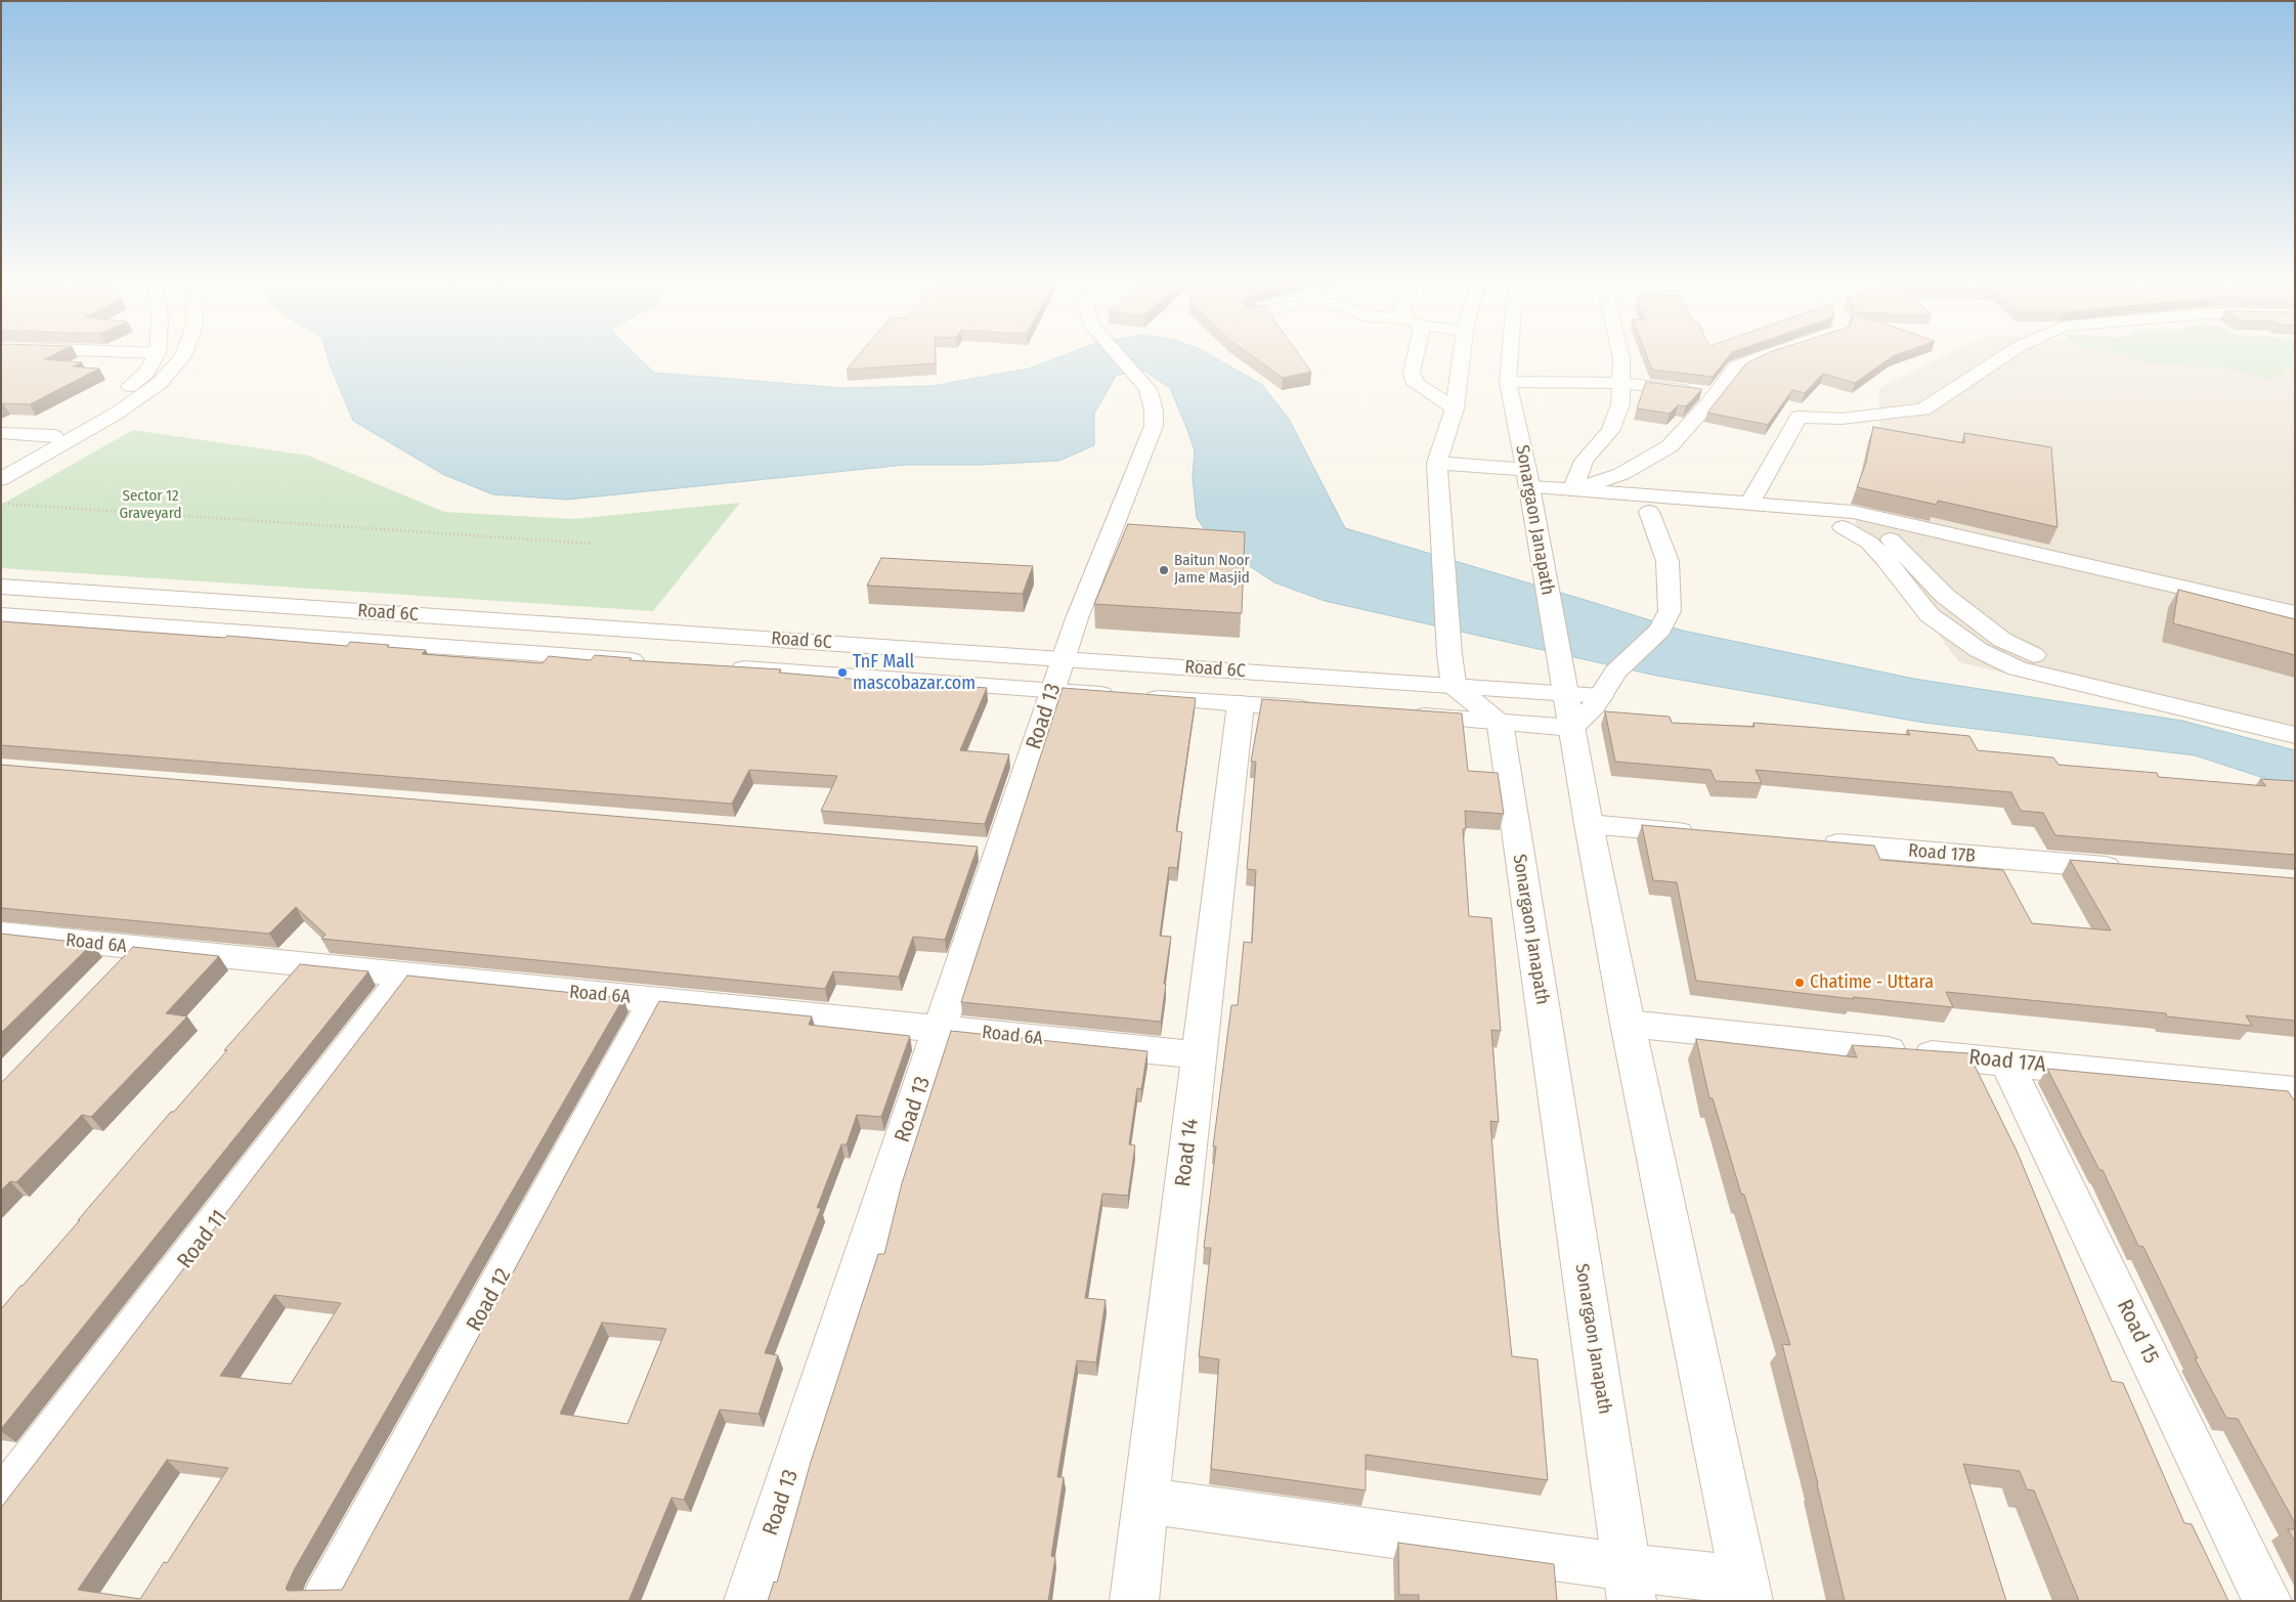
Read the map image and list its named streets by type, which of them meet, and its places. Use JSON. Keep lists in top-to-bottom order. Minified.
{"streets":{"street":["Sonargaon Janapath","Road 6C","Road 13","Road 17B","Road 6A","Road 17A","Road 14","Road 11","Road 12","Road 15"]},"crossings":[["Sonargaon Janapath","Road 6C"],["Sonargaon Janapath","Road 17A"],["Road 6C","Road 13"],["Road 6C","Road 14"],["Road 13","Road 6A"],["Road 6A","Road 14"],["Road 6A","Road 11"],["Road 6A","Road 12"],["Road 17A","Road 15"]],"parks":["Sector 12 Graveyard"],"places":["Baitun Noor Jame Masjid","TnF Mall mascobazar.com","Chatime - Uttara"]}
